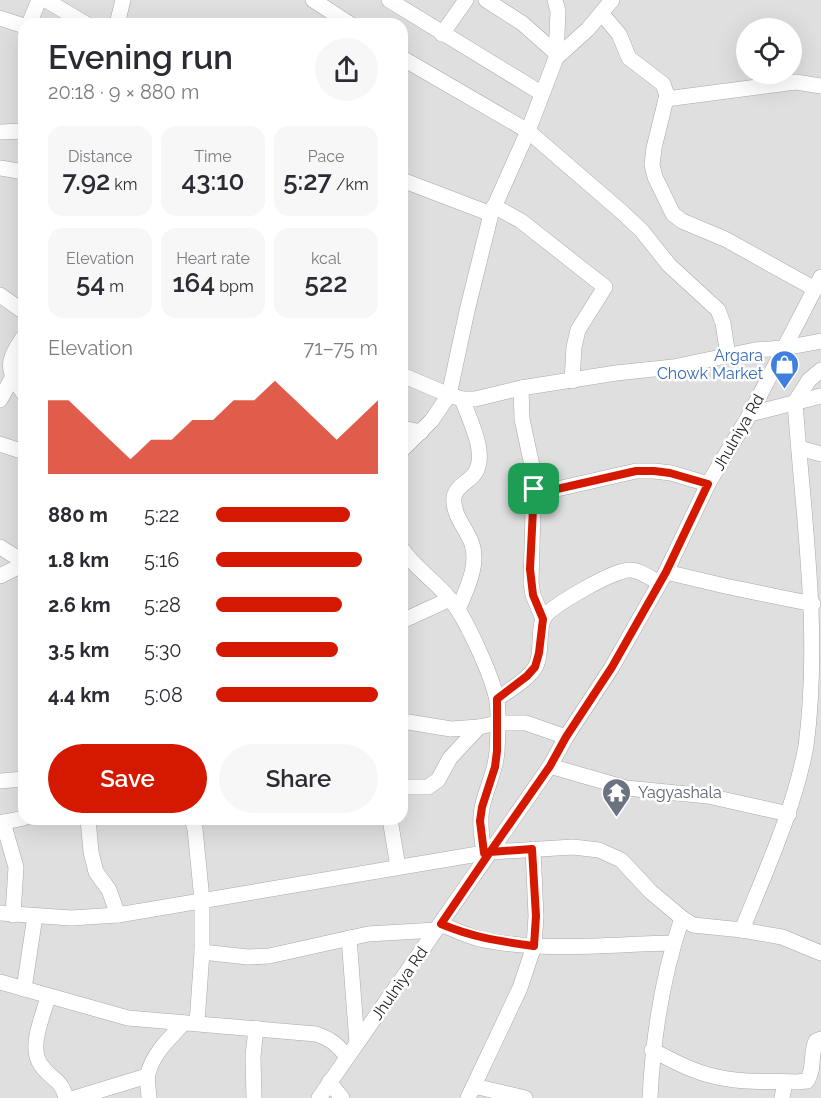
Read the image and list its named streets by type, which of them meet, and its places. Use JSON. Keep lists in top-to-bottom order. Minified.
{"streets":{"street":["Jhulniya Rd"]},"places":{"shop":["Argara Chowk Market"],"temple":["Yagyashala"]},"page":{"heading":["Evening run","20:18 · 9 × 880 m"],"stats":[["Distance","7.92 km"],["Time","43:10"],["Pace","5:27 /km"],["Elevation","54 m"],["Heart rate","164 bpm"],["kcal","522"]],"chart":["Elevation","71–75 m"],"list":[{"name":"880 m","note":"5:22"},{"name":"1.8 km","note":"5:16"},{"name":"2.6 km","note":"5:28"},{"name":"3.5 km","note":"5:30"},{"name":"4.4 km","note":"5:08"}],"buttons":["Save","Share"]}}
